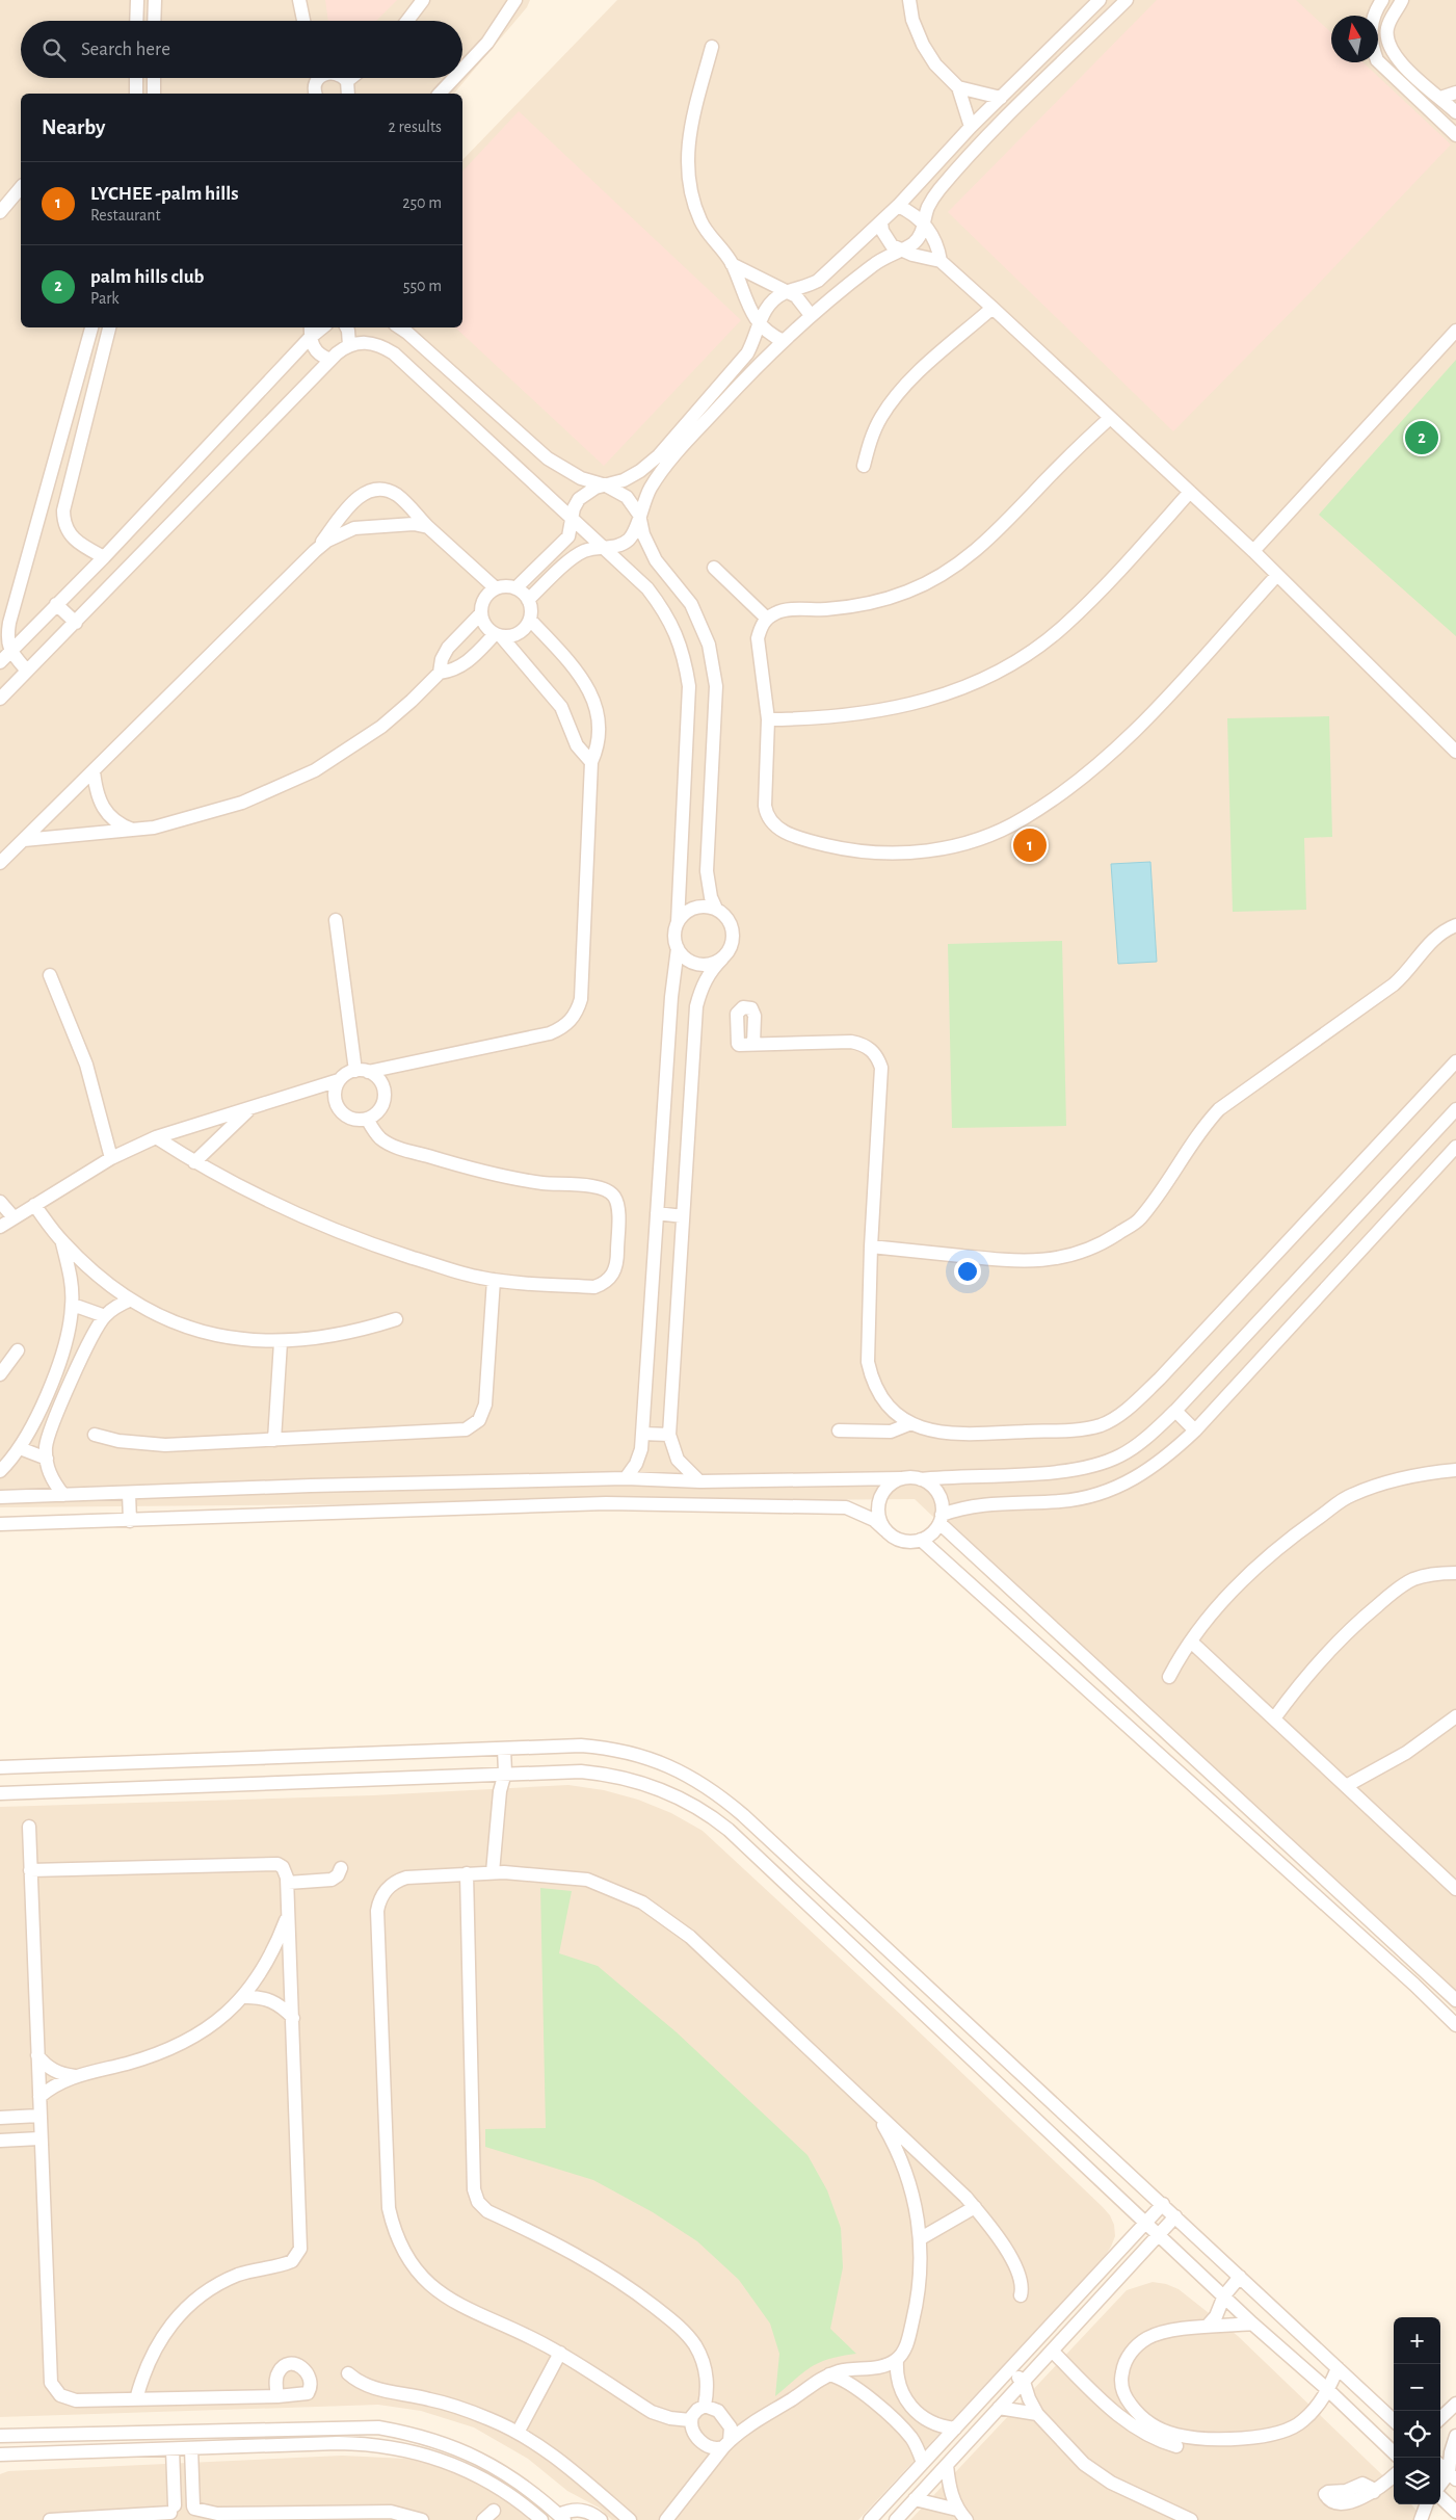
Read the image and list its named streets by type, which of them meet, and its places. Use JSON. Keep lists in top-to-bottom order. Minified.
{"north":"top","page":{"search":"Search here","heading":["Nearby","2 results"],"list":[{"mark":"1","name":"LYCHEE -palm hills","note":"Restaurant","value":"250 m"},{"mark":"2","name":"palm hills club","note":"Park","value":"550 m"}],"pins":["2","1"],"map_buttons":["+","−"]}}
